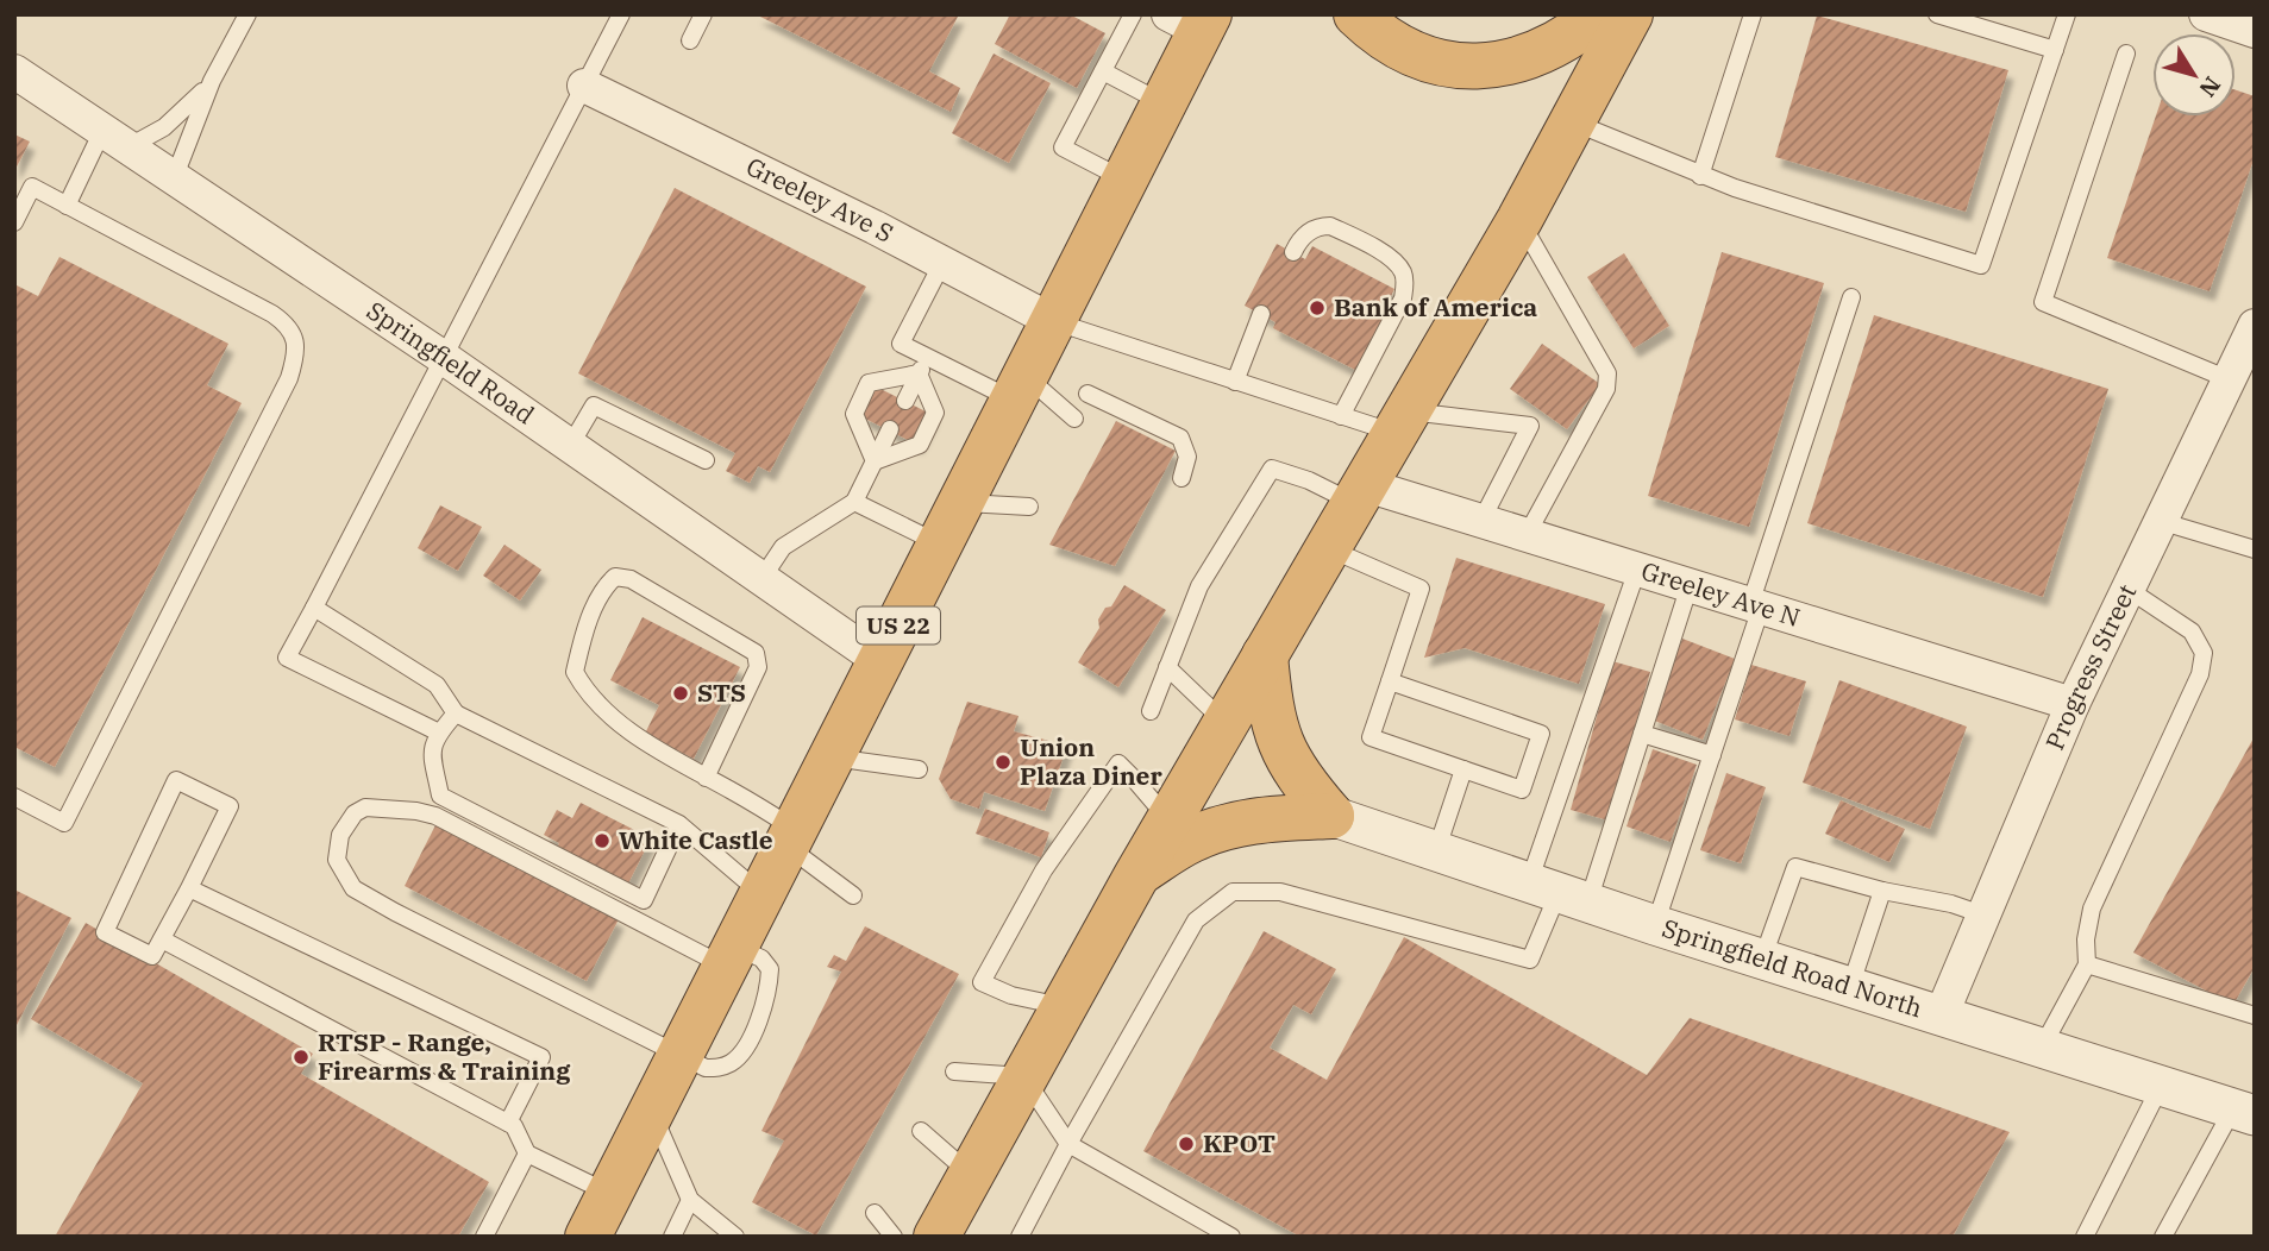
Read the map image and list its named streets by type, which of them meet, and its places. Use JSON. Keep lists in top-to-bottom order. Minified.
{"streets":{"highway":["US 22"],"street":["Greeley Ave S","Springfield Road","Greeley Ave N","Progress Street","Springfield Road North"]},"crossings":[["Greeley Ave S","US 22"],["Springfield Road","US 22"],["Greeley Ave N","Progress Street"],["Progress Street","Springfield Road North"]],"places":["Bank of America","STS","Union Plaza Diner","White Castle","RTSP - Range, Firearms & Training","KPOT"],"north":"bottom right"}
